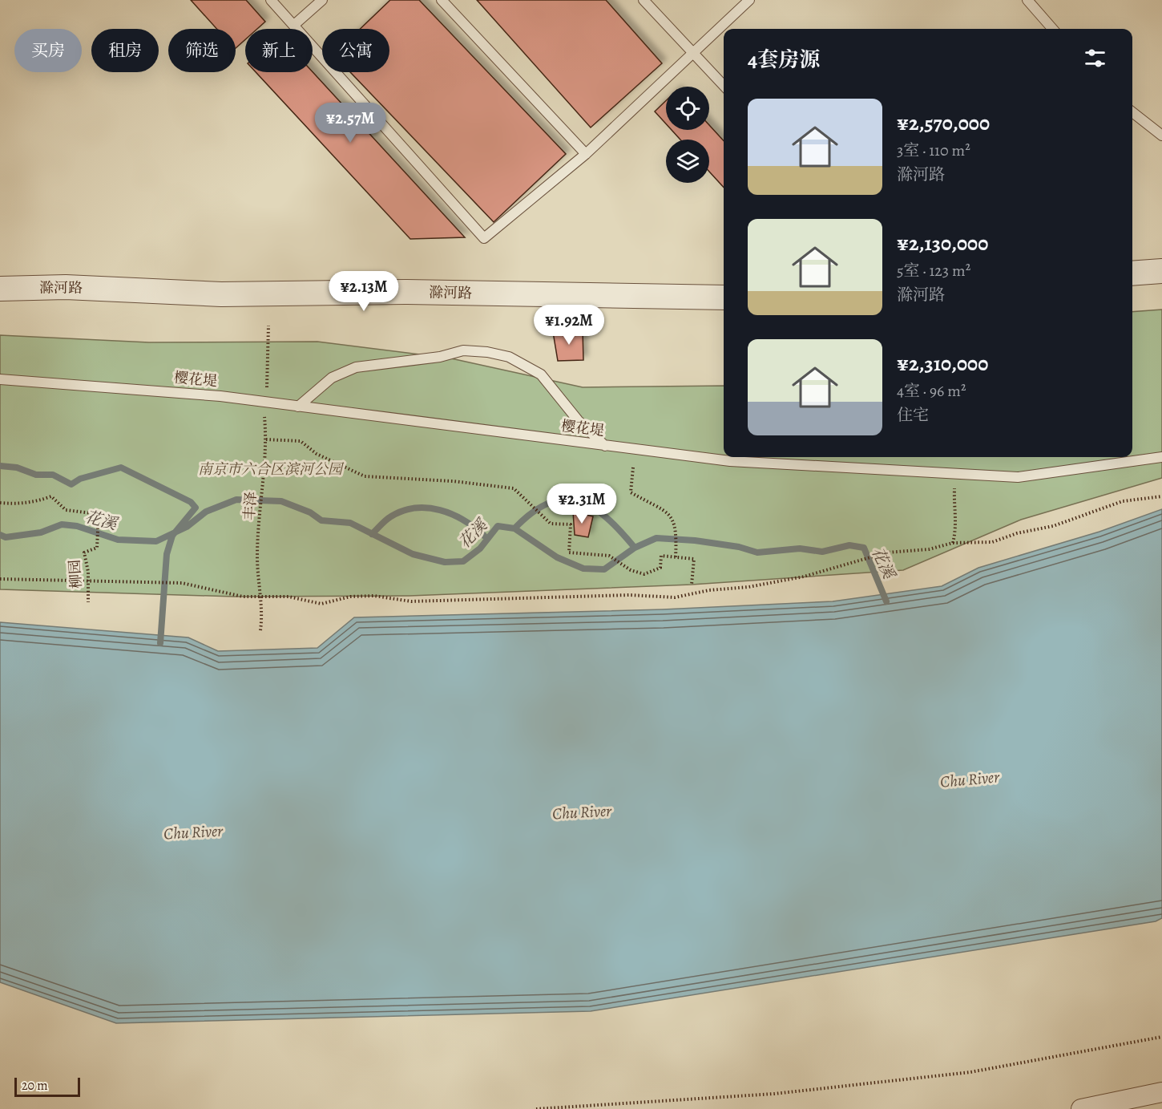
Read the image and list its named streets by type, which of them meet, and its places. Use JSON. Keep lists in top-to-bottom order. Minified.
{"streets":{"street":["滁河路"],"lane":["樱花堤"],"path":["丰泽","柳园"]},"water":["花溪","Chu River"],"parks":["南京市六合区滨河公园"],"scale_bar":"20 m","page":{"chip":["买房","租房","筛选","新上","公寓"],"heading":"4套房源","list":[{"name":"¥2,570,000","note":"3室 · 110 m² · 滁河路"},{"name":"¥2,130,000","note":"5室 · 123 m² · 滁河路"},{"name":"¥2,310,000","note":"4室 · 96 m² · 住宅"}],"price":["¥2.57M","¥2.13M","¥1.92M","¥2.31M"],"scale":"20 m"}}
